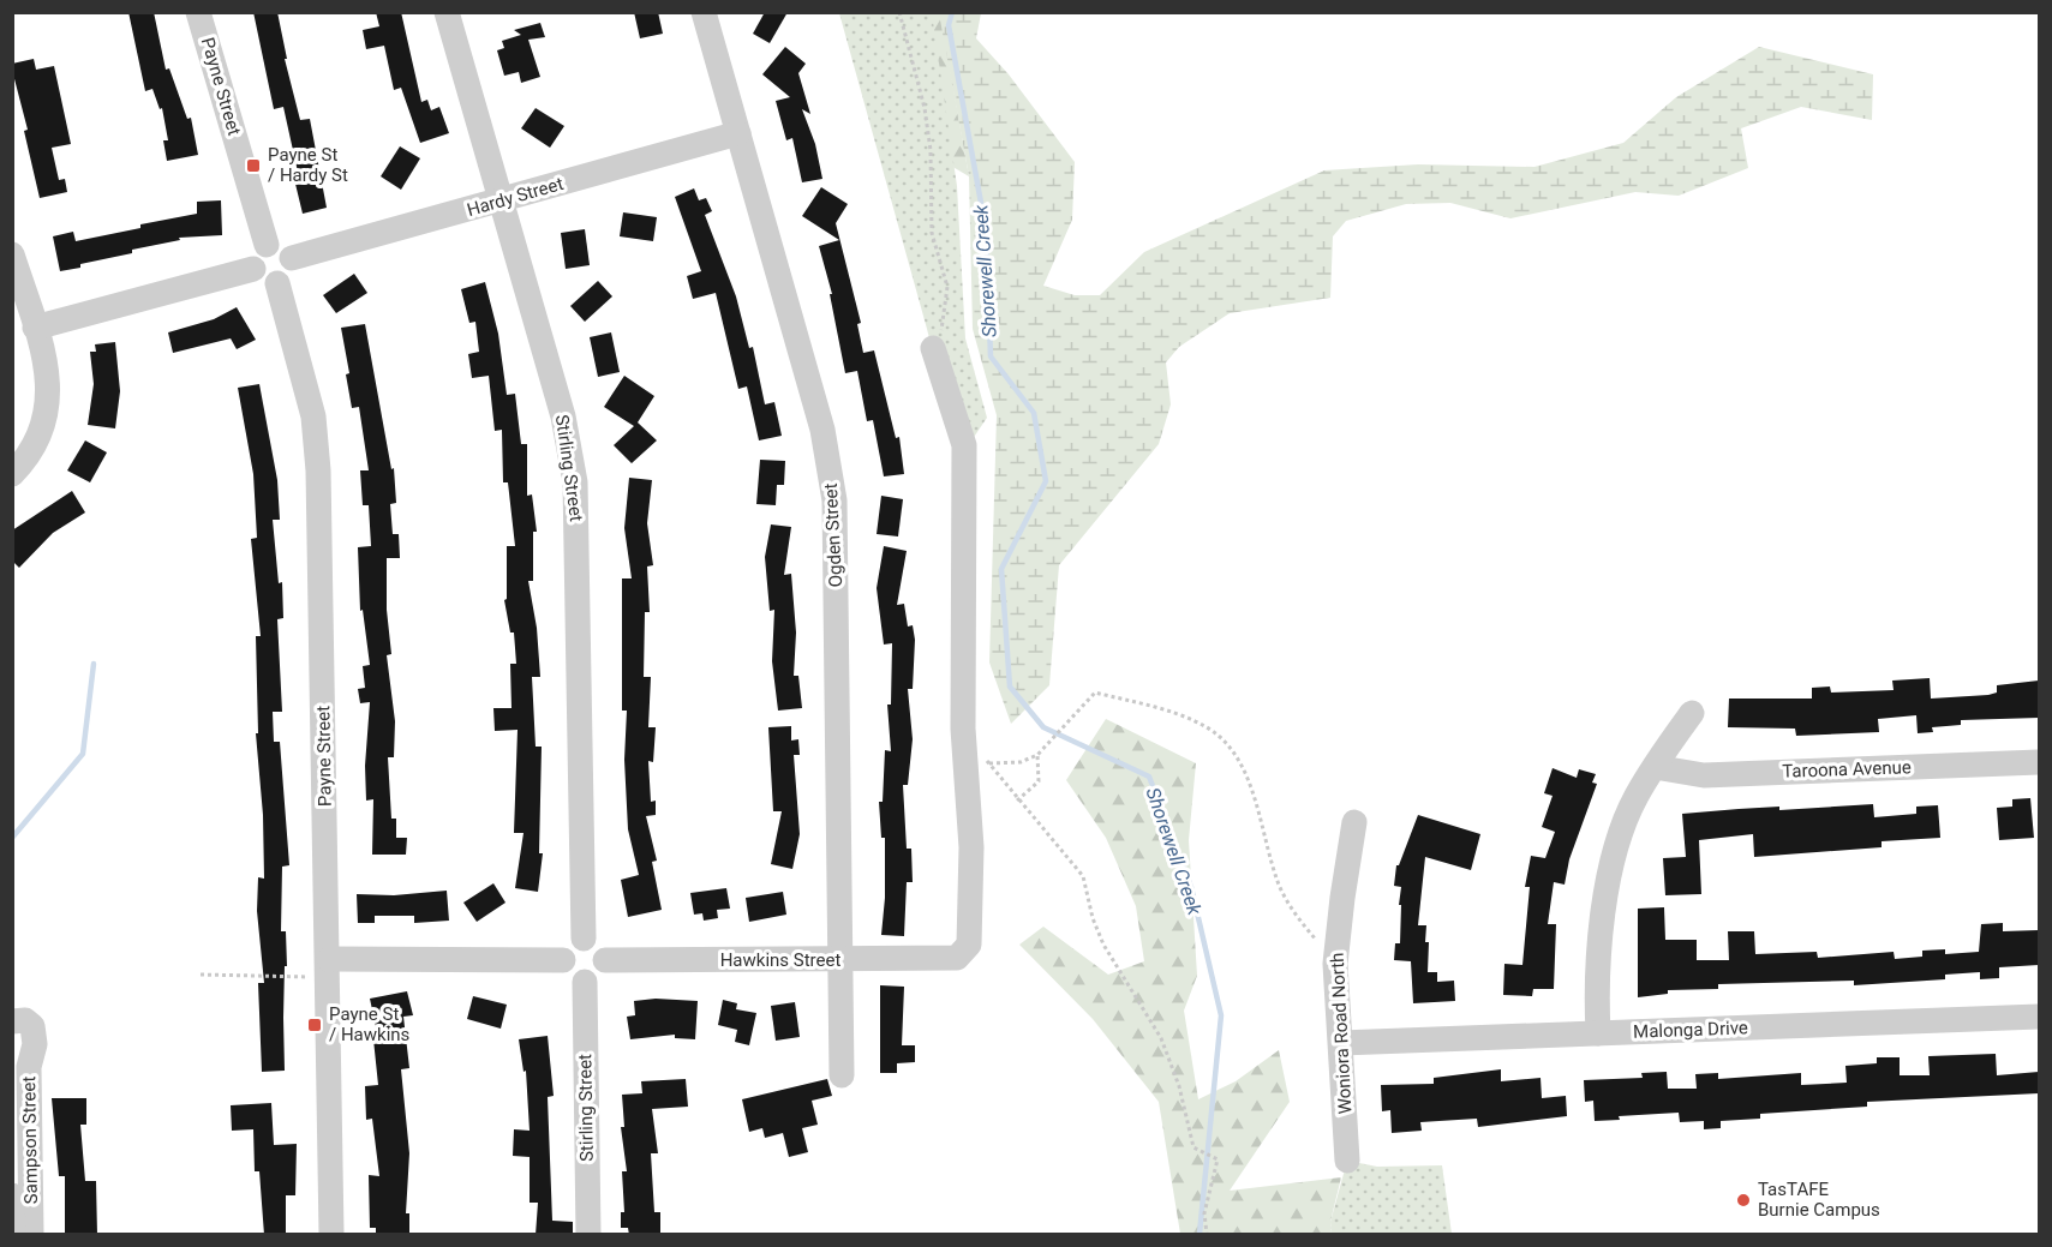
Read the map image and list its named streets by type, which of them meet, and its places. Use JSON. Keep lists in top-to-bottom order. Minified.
{"streets":{"street":["Payne Street","Hardy Street","Stirling Street","Ogden Street","Taroona Avenue","Hawkins Street","Malonga Drive","Woniora Road North","Sampson Street"]},"crossings":[["Payne Street","Hardy Street"],["Hardy Street","Stirling Street"],["Hardy Street","Ogden Street"],["Stirling Street","Hawkins Street"],["Ogden Street","Hawkins Street"],["Malonga Drive","Woniora Road North"]],"water":["Shorewell Creek"],"places":{"transit":["Payne St / Hardy St","Payne St / Hawkins"],"other":["TasTAFE Burnie Campus"]}}
